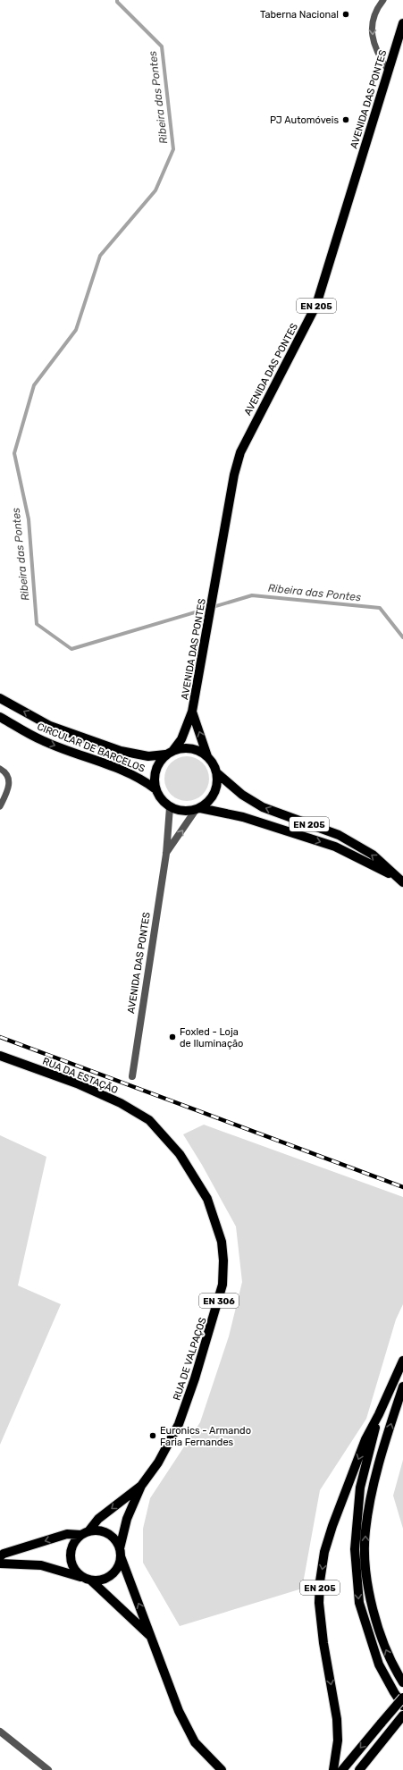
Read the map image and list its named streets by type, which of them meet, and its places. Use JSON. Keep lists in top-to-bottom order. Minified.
{"streets":{"main road":["AVENIDA DAS PONTES","EN 205","CIRCULAR DE BARCELOS","RUA DA ESTAÇÃO","EN 306","RUA DE VALPAÇOS"]},"crossings":[["AVENIDA DAS PONTES","EN 205"],["AVENIDA DAS PONTES","CIRCULAR DE BARCELOS"],["EN 205","CIRCULAR DE BARCELOS"],["RUA DA ESTAÇÃO","RUA DE VALPAÇOS"]],"water":["Ribeira das Pontes"],"places":["Taberna Nacional","PJ Automóveis","Foxled - Loja de Iluminação","Euronics - Armando Faria Fernandes"]}
